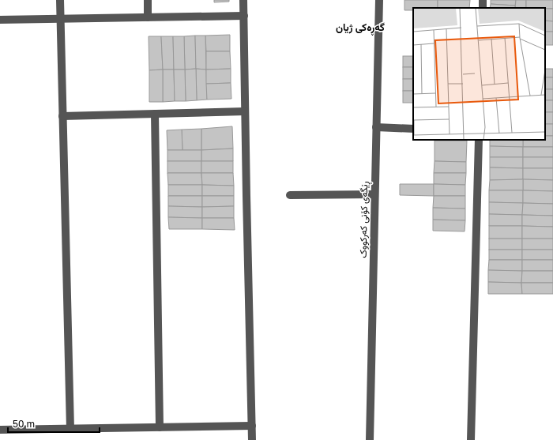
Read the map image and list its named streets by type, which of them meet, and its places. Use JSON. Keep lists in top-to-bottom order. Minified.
{"streets":{"street":["ڕێگەی کۆنی کەرکووک"]},"districts":["گەڕەکی ژیان"],"scale_bar":"50 m"}
